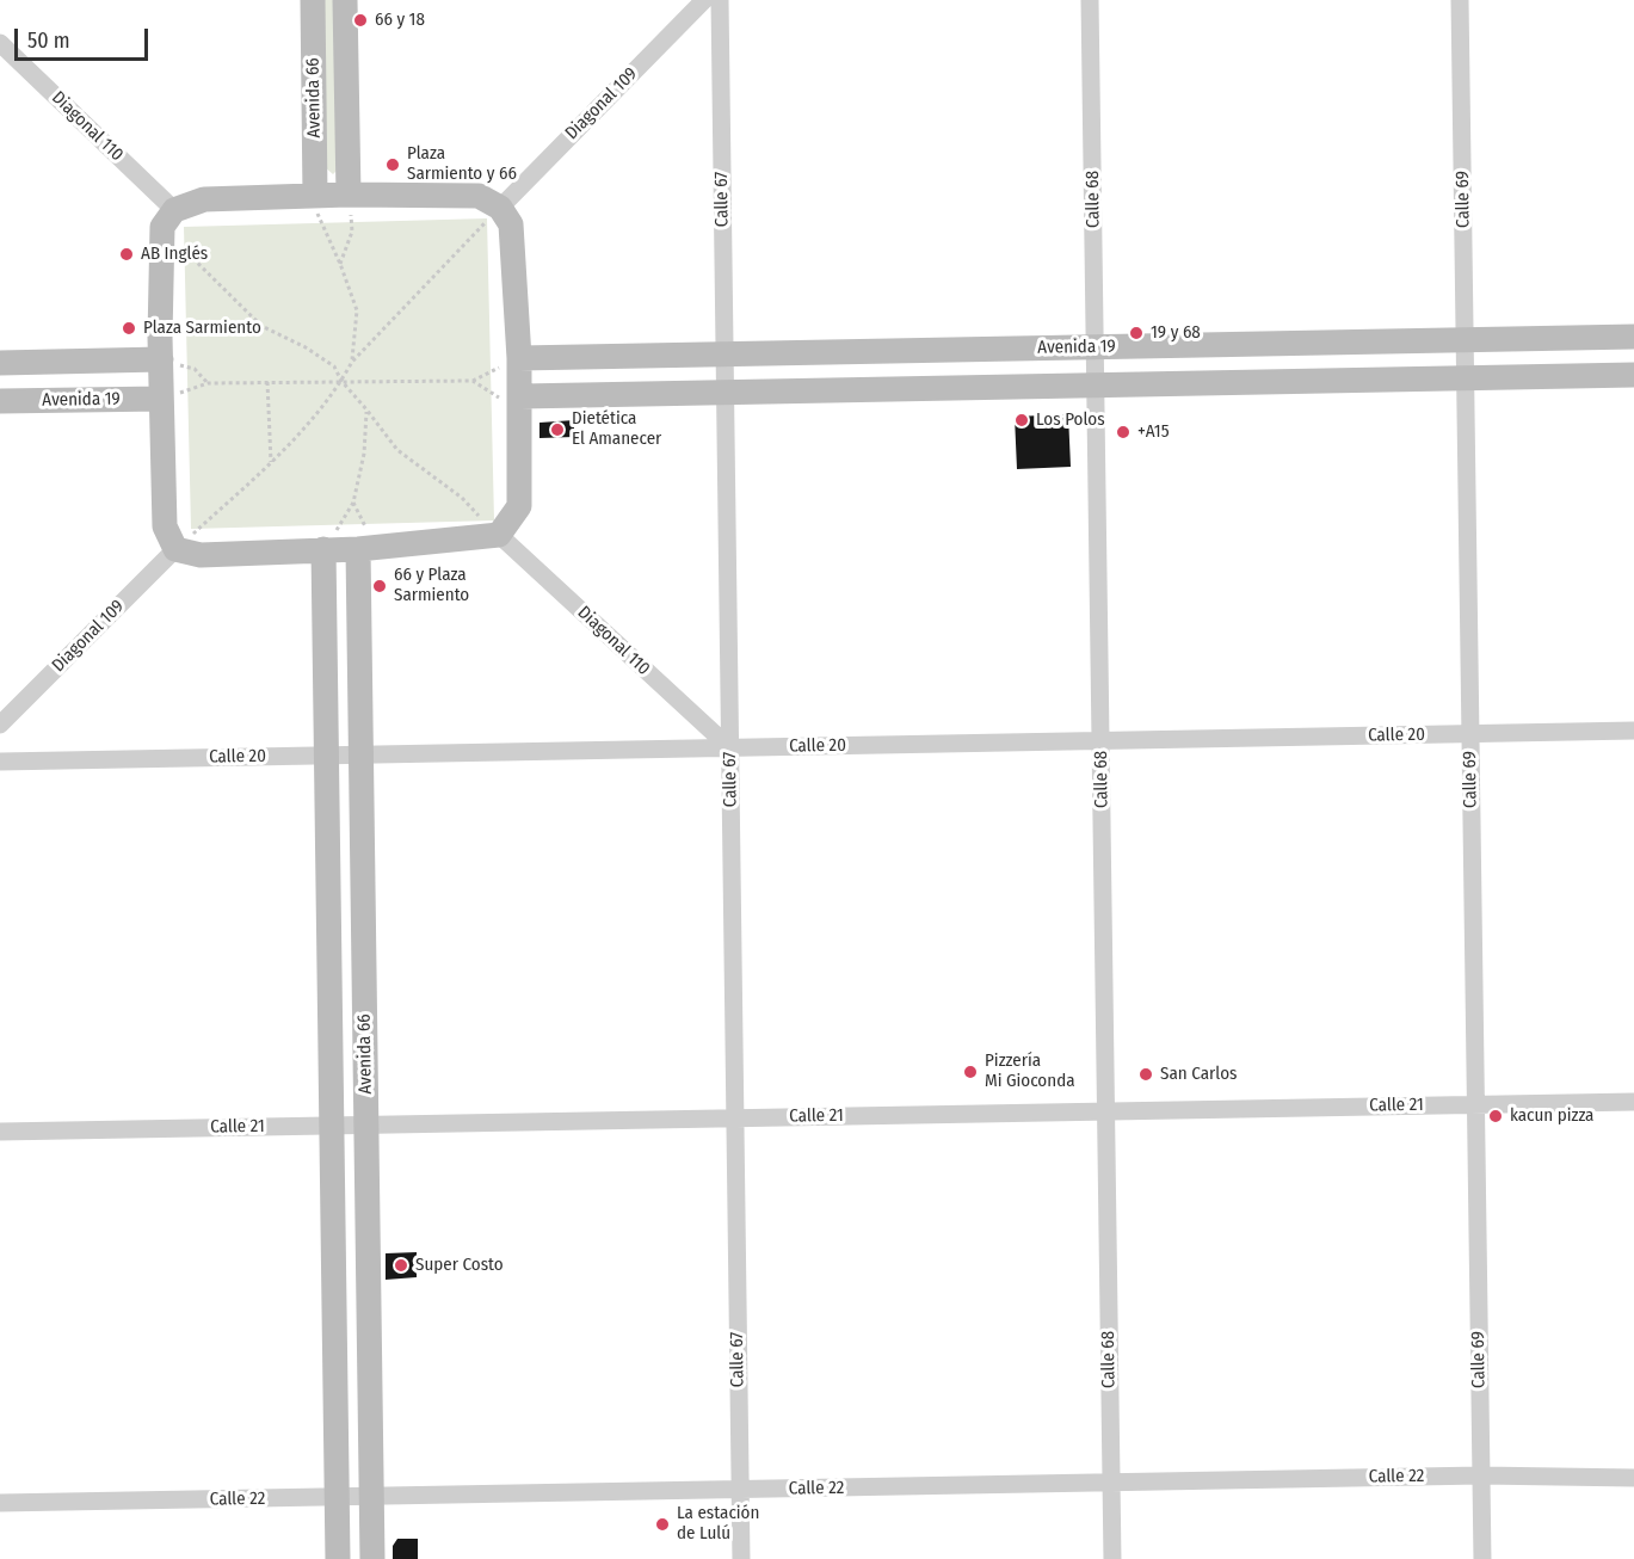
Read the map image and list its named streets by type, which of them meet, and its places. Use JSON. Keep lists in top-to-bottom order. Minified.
{"streets":{"main road":["Avenida 66","Avenida 19"],"street":["Diagonal 109","Diagonal 110","Calle 67","Calle 68","Calle 69","Calle 20","Calle 21","Calle 22"]},"crossings":[["Avenida 66","Calle 20"],["Avenida 66","Calle 21"],["Avenida 66","Calle 22"],["Diagonal 110","Calle 67"],["Diagonal 110","Calle 20"],["Calle 67","Avenida 19"],["Calle 67","Calle 20"],["Calle 67","Calle 21"],["Calle 67","Calle 22"],["Calle 68","Avenida 19"],["Calle 68","Calle 20"],["Calle 68","Calle 21"],["Calle 68","Calle 22"],["Calle 69","Avenida 19"],["Calle 69","Calle 20"],["Calle 69","Calle 21"],["Calle 69","Calle 22"]],"places":["66 y 18","Plaza Sarmiento y 66","AB Inglés","Plaza Sarmiento","19 y 68","Los Polos","Dietética El Amanecer","+A15","66 y Plaza Sarmiento","Pizzería Mi Gioconda","San Carlos","kacun pizza","Super Costo","La estación de Lulú"],"scale_bar":"50 m"}
